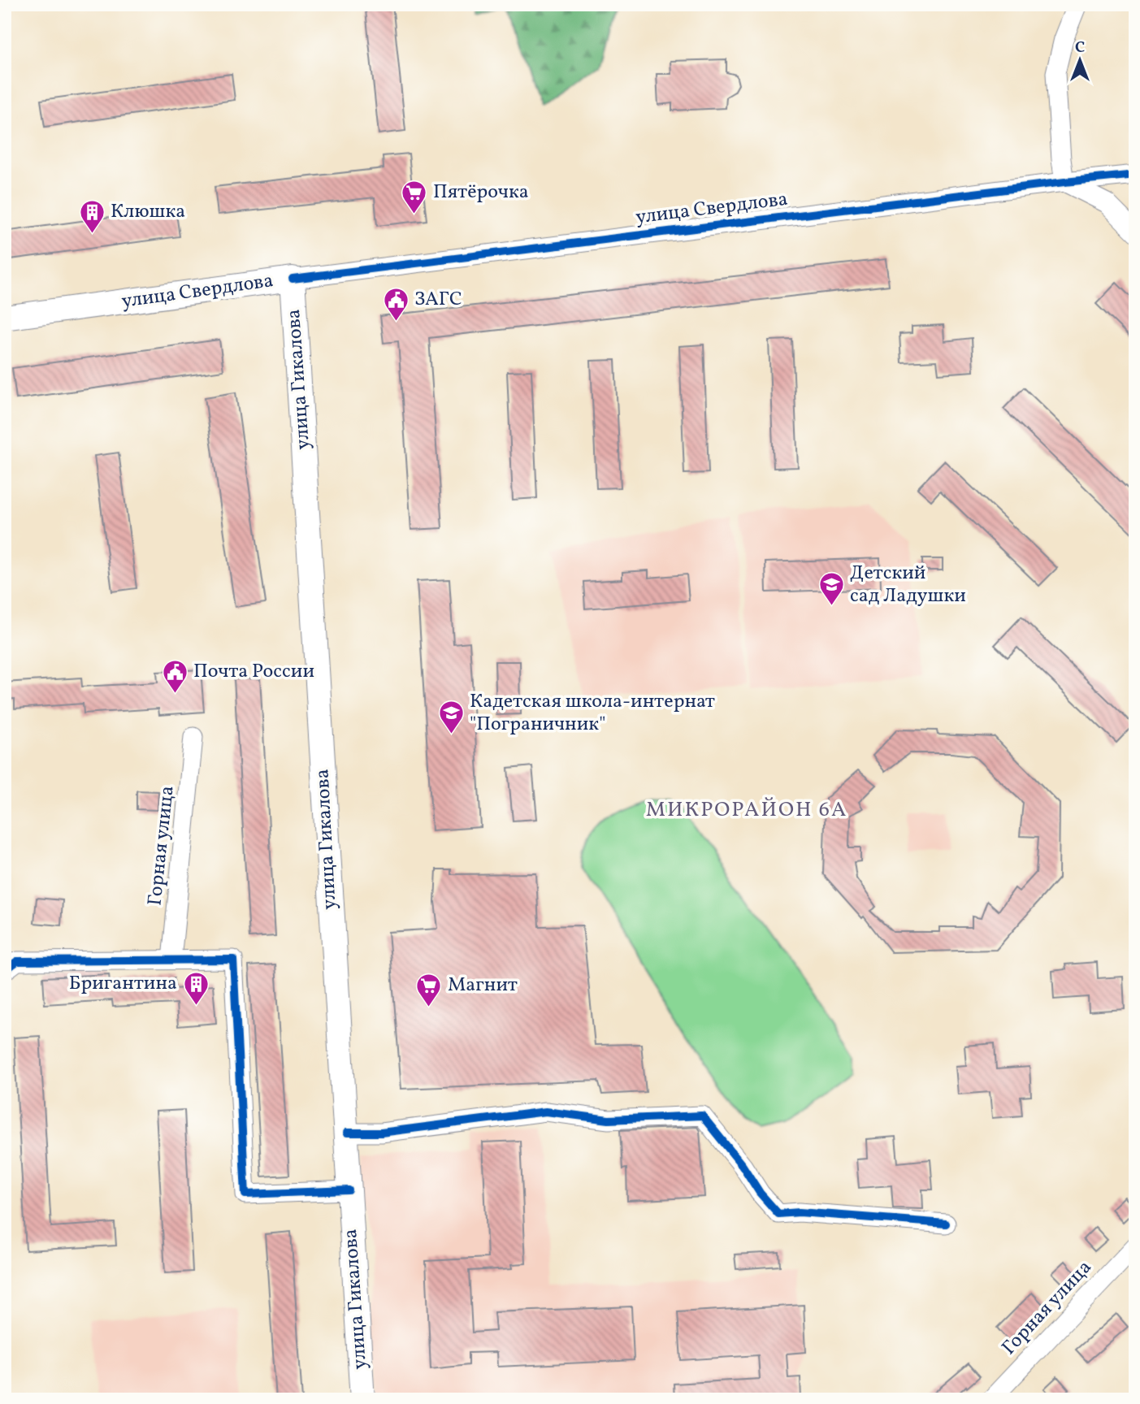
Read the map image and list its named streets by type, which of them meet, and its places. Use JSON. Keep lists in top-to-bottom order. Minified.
{"streets":{"main road":["улица Свердлова","улица Гикалова"],"street":["Горная улица"]},"crossings":[["улица Свердлова","улица Гикалова"]],"districts":["МИКРОРАЙОН 6А"],"places":{"supermarket":["Пятёрочка","Магнит"],"building":["Клюшка","Бригантина"],"public building":["ЗАГС","Почта России"],"school or university":["Детский сад Ладушки","Кадетская школа-интернат \"Пограничник\""]},"north":"top"}
